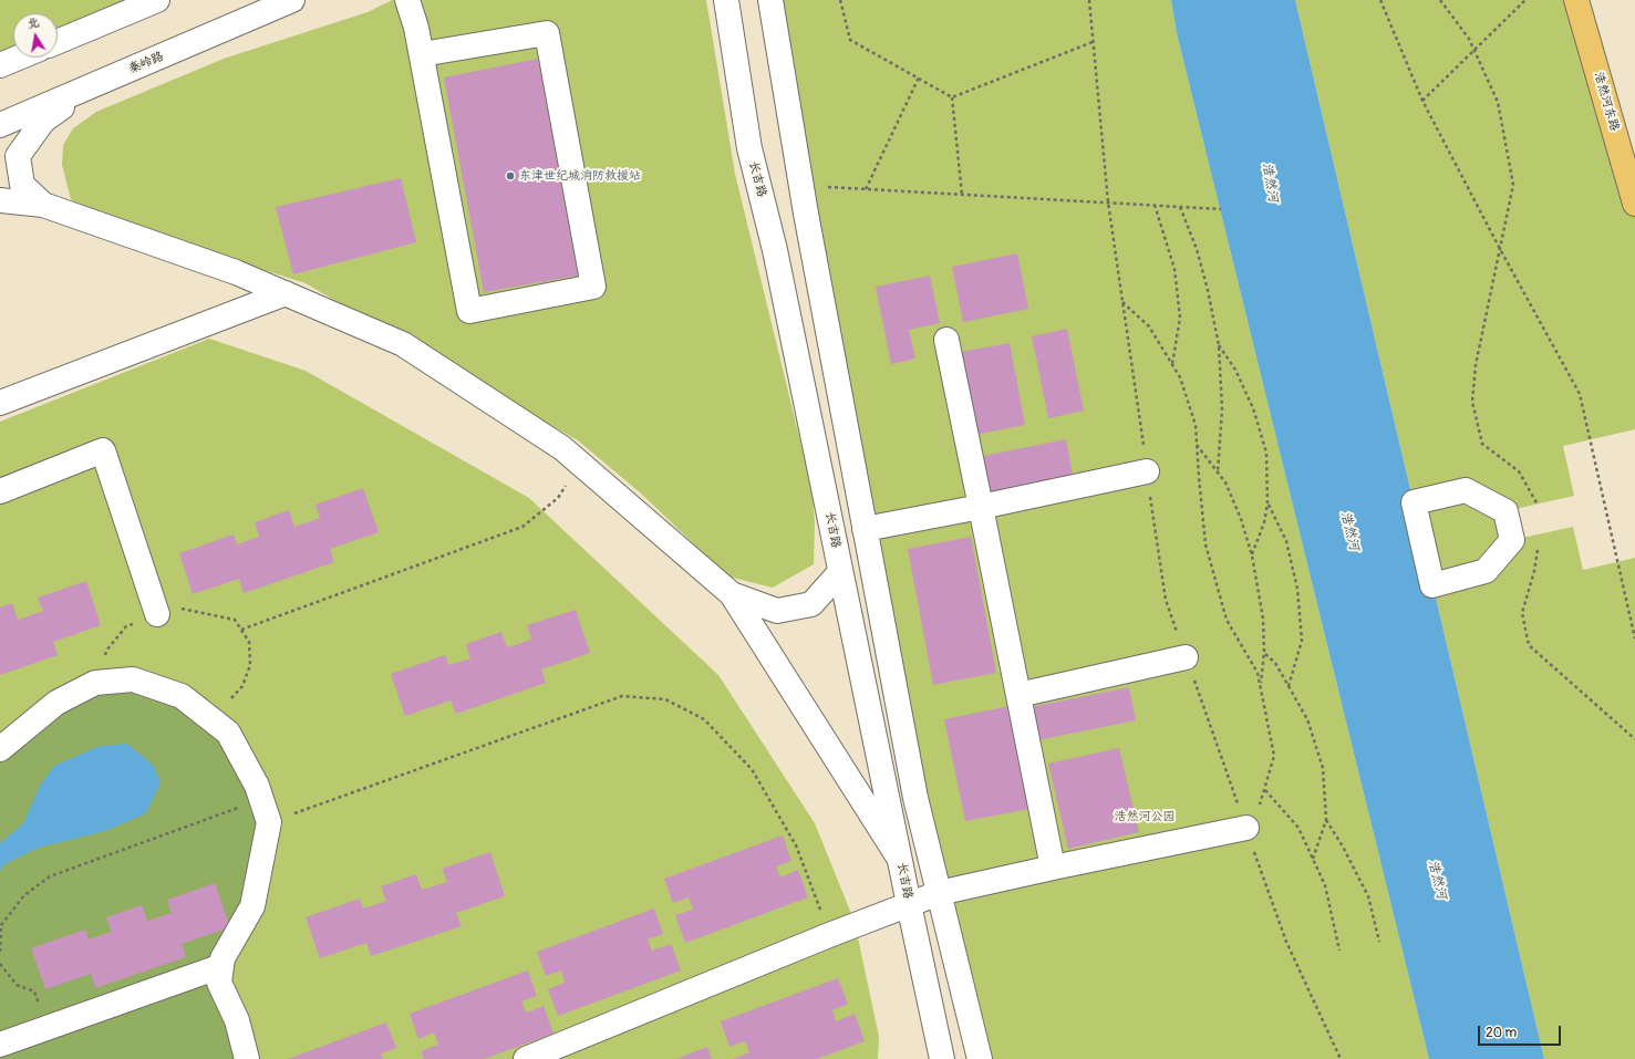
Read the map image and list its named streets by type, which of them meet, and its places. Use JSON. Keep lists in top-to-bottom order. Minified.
{"streets":{"main road":["浩然河东路"],"street":["秦岭路","长吉路"]},"water":["浩然河"],"parks":["浩然河公园"],"places":["东津世纪城消防救援站"],"scale_bar":"20 m","north":"top"}
